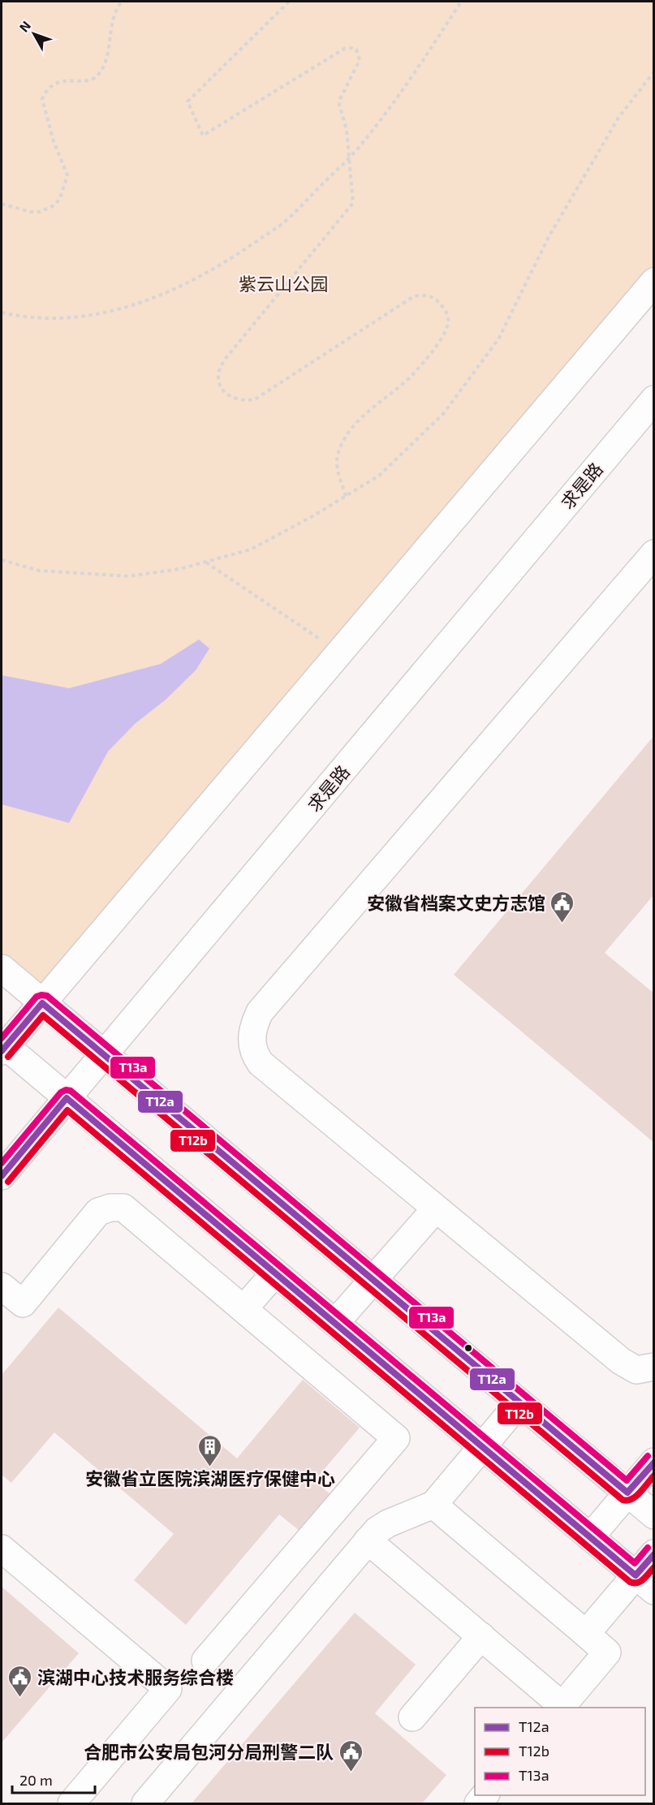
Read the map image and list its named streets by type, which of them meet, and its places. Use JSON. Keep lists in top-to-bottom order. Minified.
{"streets":{"street":["求是路"]},"parks":["紫云山公园"],"places":{"public building":["安徽省档案文史方志馆","滨湖中心技术服务综合楼","合肥市公安局包河分局刑警二队"],"building":["安徽省立医院滨湖医疗保健中心"]},"lines":["transit line T13a","transit line T12a","transit line T12b"],"legend":["T12a","T12b","T13a"],"scale_bar":"20 m","north":"top left"}
